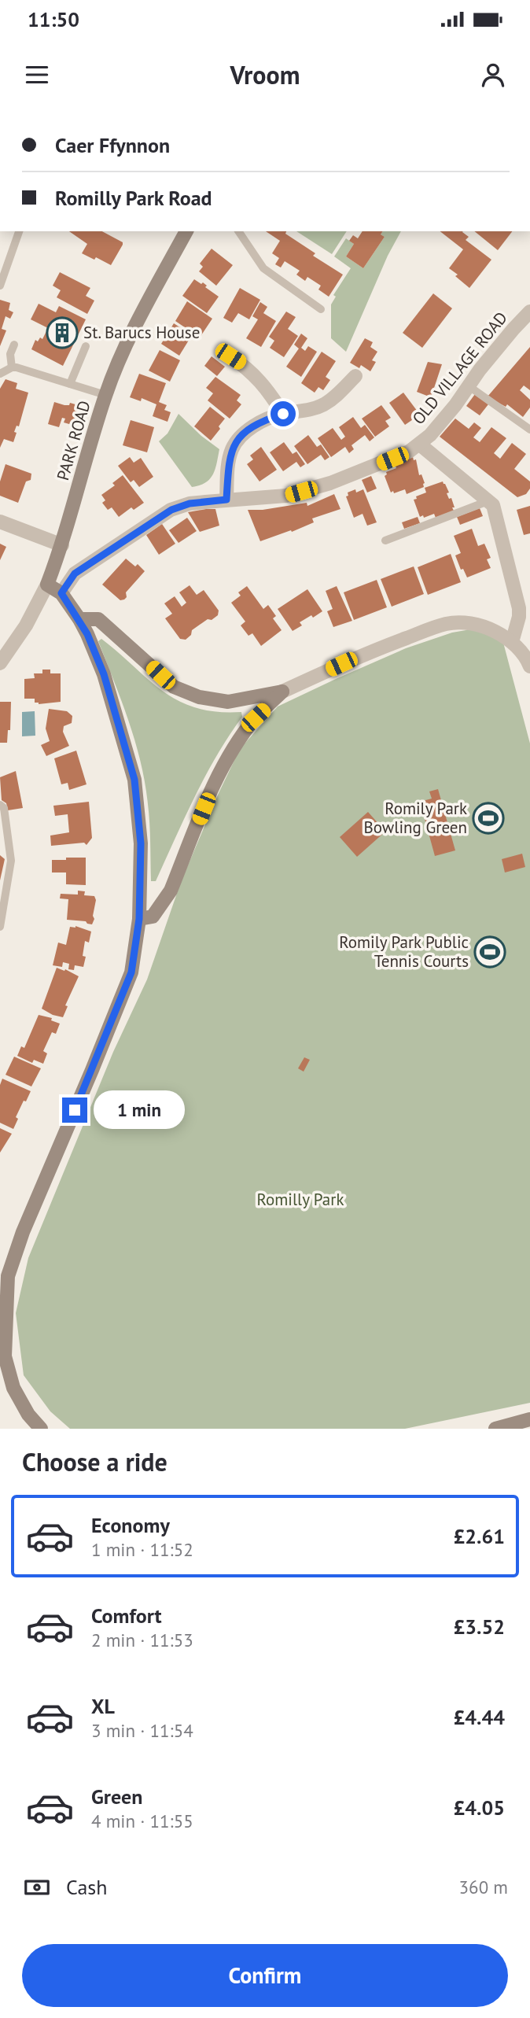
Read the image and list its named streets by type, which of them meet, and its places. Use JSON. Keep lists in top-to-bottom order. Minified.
{"streets":{"street":["OLD VILLAGE ROAD","PARK ROAD"]},"parks":["Romilly Park"],"places":{"building":["St. Barucs House"],"sports":["Romily Park Bowling Green","Romily Park Public Tennis Courts"]},"page":{"status":"11:50","header":"Vroom","banner":["Caer Ffynnon","Romilly Park Road"],"bubble":"1 min","heading":"Choose a ride","list":[{"name":"Economy","note":"1 min · 11:52","value":"£2.61"},{"name":"Comfort","note":"2 min · 11:53","value":"£3.52"},{"name":"XL","note":"3 min · 11:54","value":"£4.44"},{"name":"Green","note":"4 min · 11:55","value":"£4.05"}],"pay":["Cash","360 m"],"buttons":"Confirm"}}
